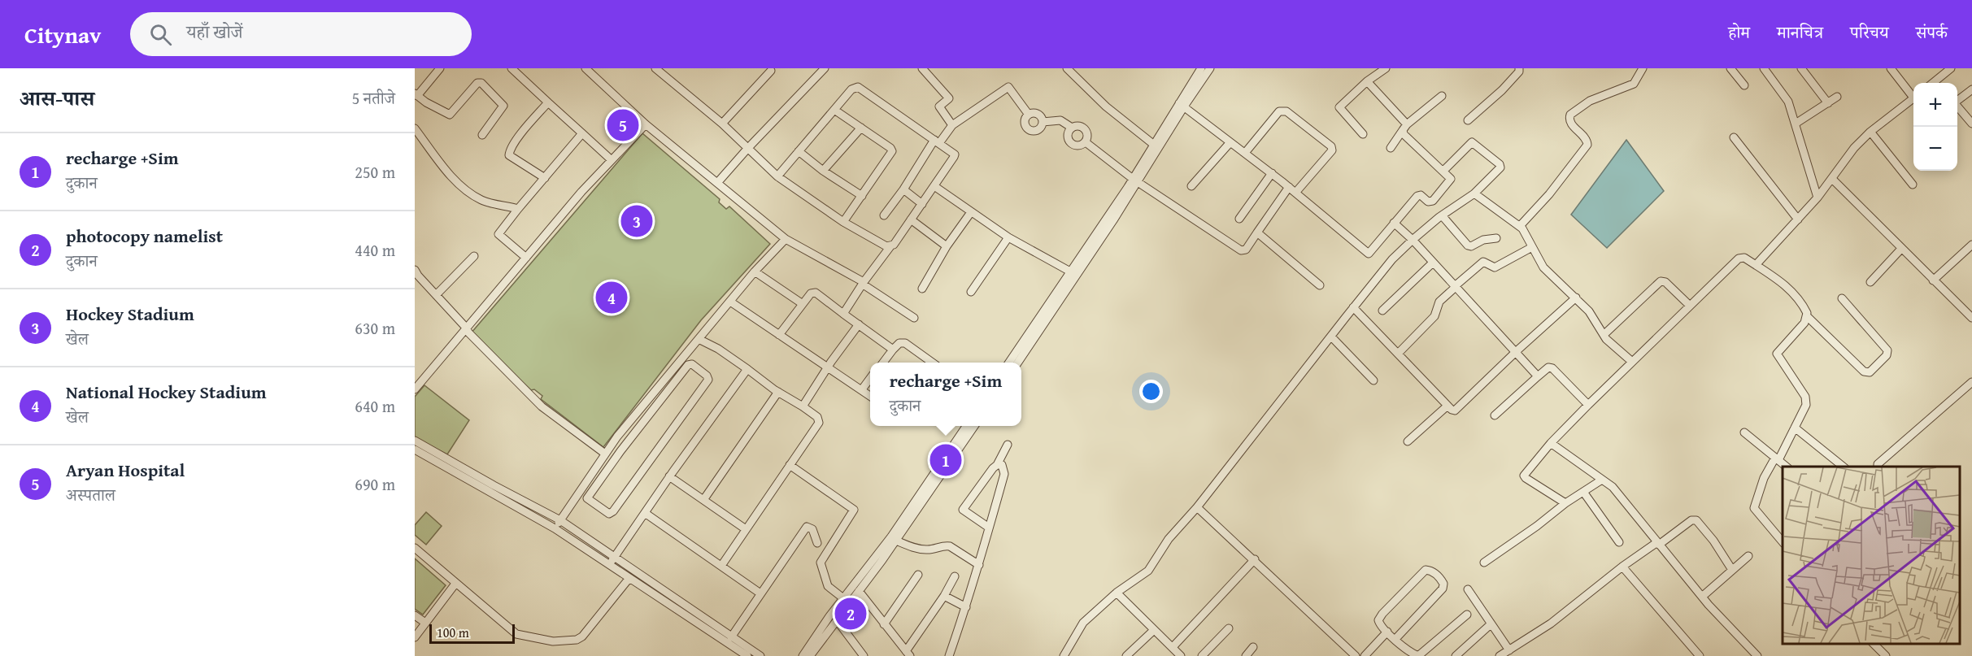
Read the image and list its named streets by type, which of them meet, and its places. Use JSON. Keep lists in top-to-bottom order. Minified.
{"scale_bar":"100 m","page":{"header":"Citynav","search":"यहाँ खोजें","nav":["होम","मानचित्र","परिचय","संपर्क"],"heading":["आस-पास","5 नतीजे"],"map_buttons":["+","−"],"pins":["5","3","4","1","2"],"list":[{"mark":"1","name":"recharge +Sim","note":"दुकान","value":"250 m"},{"mark":"2","name":"photocopy namelist","note":"दुकान","value":"440 m"},{"mark":"3","name":"Hockey Stadium","note":"खेल","value":"630 m"},{"mark":"4","name":"National Hockey Stadium","note":"खेल","value":"640 m"},{"mark":"5","name":"Aryan Hospital","note":"अस्पताल","value":"690 m"}],"popup":["recharge +Sim","दुकान"],"scale":"100 m"}}
